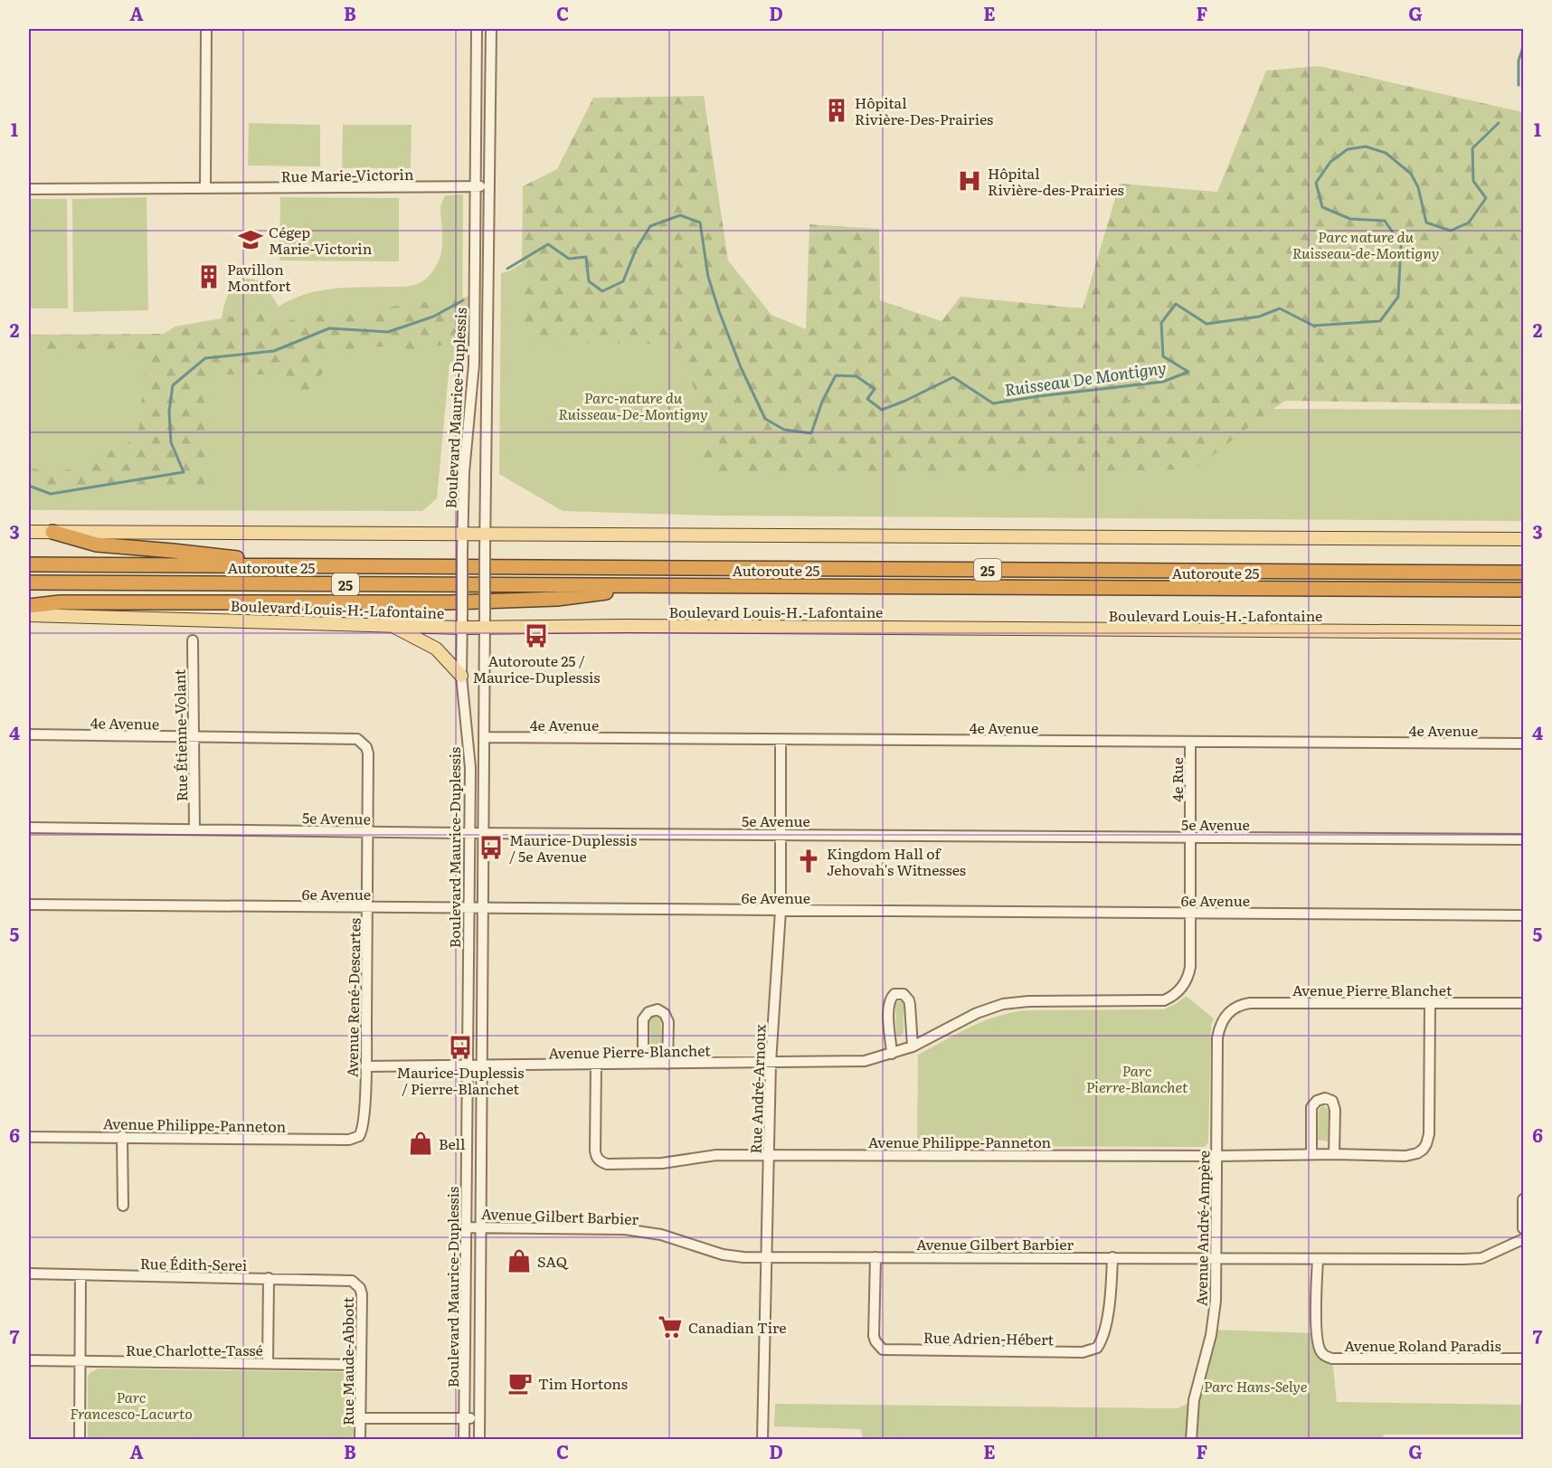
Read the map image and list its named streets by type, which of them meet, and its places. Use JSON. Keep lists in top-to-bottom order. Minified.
{"streets":{"highway":["Autoroute 25","25"],"main road":["Boulevard Louis-H.-Lafontaine"],"street":["Rue Marie-Victorin","Boulevard Maurice-Duplessis","4e Avenue","Rue Étienne-Volant","4e Rue","5e Avenue","6e Avenue","Avenue Pierre Blanchet","Avenue René-Descartes","Avenue Pierre-Blanchet","Rue André-Arnoux","Avenue Philippe-Panneton","Avenue Gilbert Barbier","Avenue André-Ampère","Rue Édith-Serei","Rue Adrien-Hébert","Avenue Roland Paradis","Rue Charlotte-Tassé","Rue Maude-Abbott"]},"crossings":[["Rue Marie-Victorin","Boulevard Maurice-Duplessis"],["Boulevard Maurice-Duplessis","Boulevard Louis-H.-Lafontaine"],["Boulevard Maurice-Duplessis","4e Avenue"],["Boulevard Maurice-Duplessis","5e Avenue"],["Boulevard Maurice-Duplessis","6e Avenue"],["Boulevard Maurice-Duplessis","Avenue Pierre-Blanchet"],["Boulevard Maurice-Duplessis","Avenue Gilbert Barbier"],["4e Avenue","Rue Étienne-Volant"],["4e Avenue","4e Rue"],["4e Avenue","Avenue René-Descartes"],["4e Avenue","Rue André-Arnoux"],["Rue Étienne-Volant","5e Avenue"],["4e Rue","5e Avenue"],["4e Rue","6e Avenue"],["4e Rue","Avenue Pierre-Blanchet"],["5e Avenue","Avenue René-Descartes"],["5e Avenue","Rue André-Arnoux"],["6e Avenue","Avenue René-Descartes"],["6e Avenue","Rue André-Arnoux"],["Avenue Pierre Blanchet","Avenue Philippe-Panneton"],["Avenue Pierre Blanchet","Avenue André-Ampère"],["Avenue René-Descartes","Avenue Pierre-Blanchet"],["Avenue René-Descartes","Avenue Philippe-Panneton"],["Avenue Pierre-Blanchet","Rue André-Arnoux"],["Avenue Pierre-Blanchet","Avenue Philippe-Panneton"],["Rue André-Arnoux","Avenue Philippe-Panneton"],["Rue André-Arnoux","Avenue Gilbert Barbier"],["Avenue Philippe-Panneton","Avenue André-Ampère"],["Avenue Gilbert Barbier","Avenue André-Ampère"],["Avenue Gilbert Barbier","Rue Adrien-Hébert"],["Avenue Gilbert Barbier","Avenue Roland Paradis"],["Rue Édith-Serei","Rue Maude-Abbott"],["Rue Charlotte-Tassé","Rue Maude-Abbott"]],"water":["Ruisseau De Montigny"],"parks":["Parc nature du Ruisseau-de-Montigny","Parc-nature du Ruisseau-De-Montigny","Parc Pierre-Blanchet","Parc Hans-Selye","Parc Francesco-Lacurto"],"places":{"building":["Hôpital Rivière-Des-Prairies","Pavillon Montfort"],"hospital":["Hôpital Rivière-des-Prairies"],"school or university":["Cégep Marie-Victorin"],"bus stop":["Autoroute 25 / Maurice-Duplessis","Maurice-Duplessis / 5e Avenue","Maurice-Duplessis / Pierre-Blanchet"],"church":["Kingdom Hall of Jehovah's Witnesses"],"shop":["Bell","SAQ"],"supermarket":["Canadian Tire"],"cafe":["Tim Hortons"]},"grid":{"columns":["A","B","C","D","E","F","G"],"rows":["1","2","3","4","5","6","7"]}}
